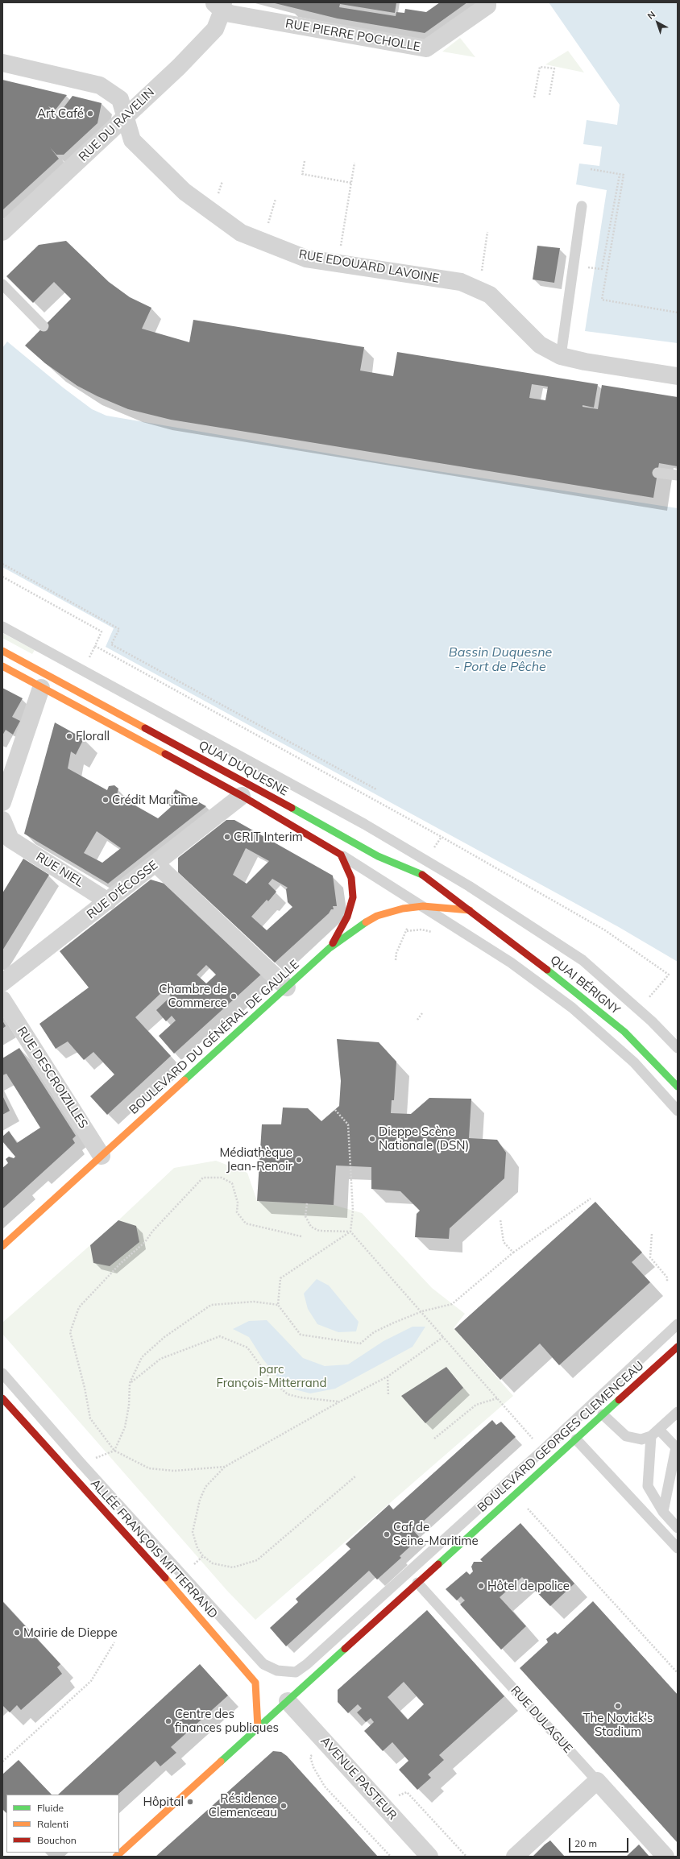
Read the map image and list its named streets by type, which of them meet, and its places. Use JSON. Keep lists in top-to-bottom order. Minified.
{"streets":{"main road":["QUAI DUQUESNE","QUAI BÉRIGNY","BOULEVARD DU GÉNÉRAL DE GAULLE","BOULEVARD GEORGES CLEMENCEAU","ALLÉE FRANÇOIS MITTERRAND"],"street":["RUE PIERRE POCHOLLE","RUE DU RAVELIN","RUE EDOUARD LAVOINE","RUE NIEL","RUE D'ÉCOSSE","RUE DESCROIZILLES","RUE DULAGUE","AVENUE PASTEUR"]},"crossings":[["RUE PIERRE POCHOLLE","RUE DU RAVELIN"],["RUE DU RAVELIN","RUE EDOUARD LAVOINE"],["QUAI DUQUESNE","RUE D'ÉCOSSE"],["QUAI DUQUESNE","QUAI BÉRIGNY"],["QUAI DUQUESNE","BOULEVARD DU GÉNÉRAL DE GAULLE"],["RUE NIEL","RUE D'ÉCOSSE"],["QUAI BÉRIGNY","BOULEVARD DU GÉNÉRAL DE GAULLE"],["BOULEVARD DU GÉNÉRAL DE GAULLE","RUE DESCROIZILLES"],["BOULEVARD GEORGES CLEMENCEAU","ALLÉE FRANÇOIS MITTERRAND"],["BOULEVARD GEORGES CLEMENCEAU","RUE DULAGUE"],["BOULEVARD GEORGES CLEMENCEAU","AVENUE PASTEUR"]],"water":["Bassin Duquesne - Port de Pêche"],"parks":["parc François-Mitterrand"],"places":["Art Café","Florall","Crédit Maritime","CRIT Interim","Chambre de Commerce","Dieppe Scène Nationale (DSN)","Médiathèque Jean-Renoir","Caf de Seine-Maritime","Hôtel de police","Mairie de Dieppe","The Novick's Stadium","Centre des finances publiques","Hôpital","Résidence Clemenceau"],"legend":["Fluide","Ralenti","Bouchon"],"scale_bar":"20 m","north":"top left"}
